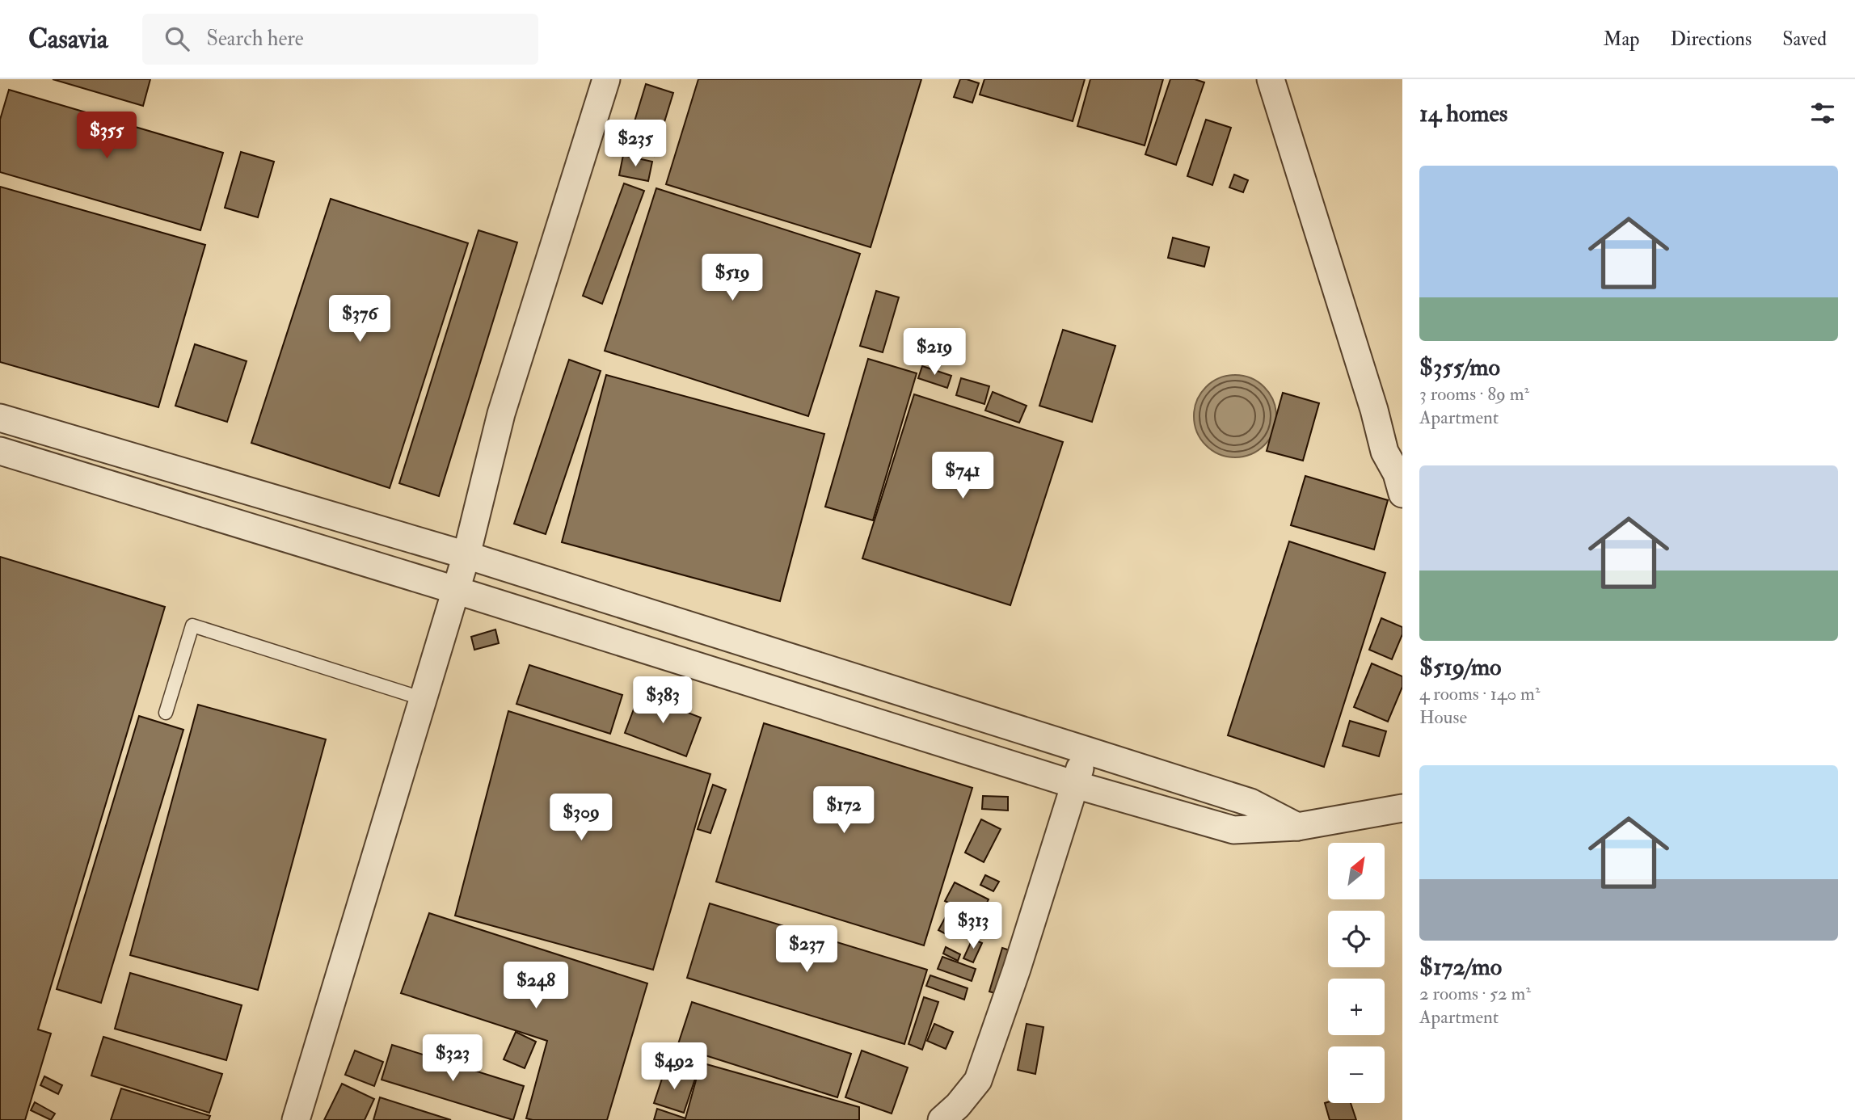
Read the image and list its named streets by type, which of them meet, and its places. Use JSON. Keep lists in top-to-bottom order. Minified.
{"north":"top right","page":{"header":"Casavia","search":"Search here","nav":["Map","Directions","Saved"],"heading":"14 homes","price":["$355","$235","$519","$376","$219","$741","$383","$172","$309","$313","$237","$248","$323","$492"],"list":[{"name":"$355/mo","note":"3 rooms · 89 m² · Apartment"},{"name":"$519/mo","note":"4 rooms · 140 m² · House"},{"name":"$172/mo","note":"2 rooms · 52 m² · Apartment"}],"map_buttons":["+","−"]}}
